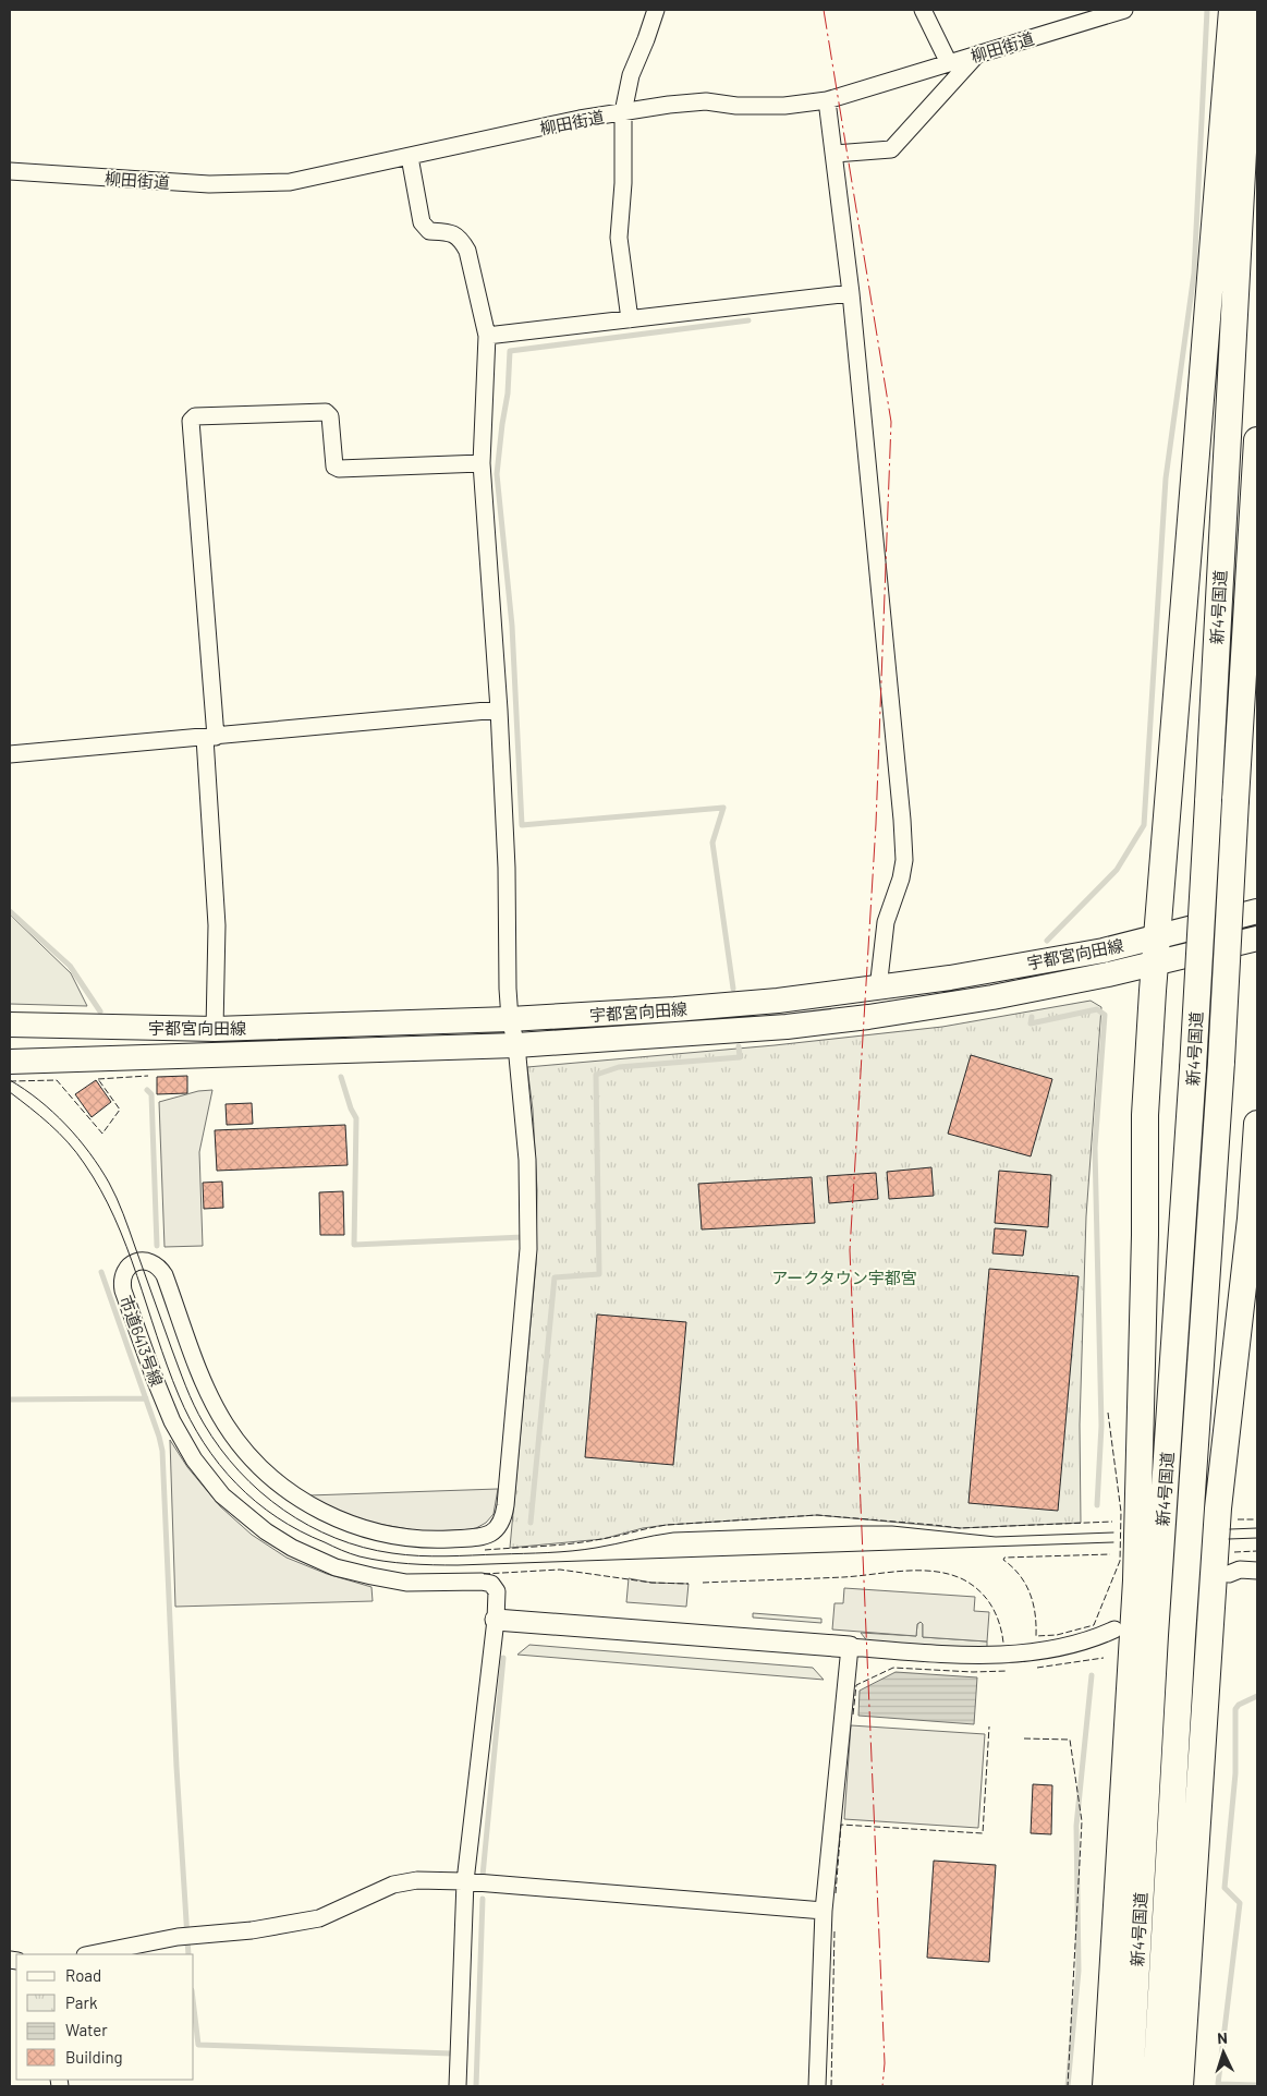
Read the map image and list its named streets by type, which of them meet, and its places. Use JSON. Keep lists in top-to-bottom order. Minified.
{"streets":{"highway":["新4号国道"],"main road":["宇都宮向田線"],"street":["柳田街道","市道6413号線"]},"crossings":[["宇都宮向田線","市道6413号線"]],"parks":["アークタウン宇都宮"],"legend":["Road","Park","Water","Building"],"north":"top"}
